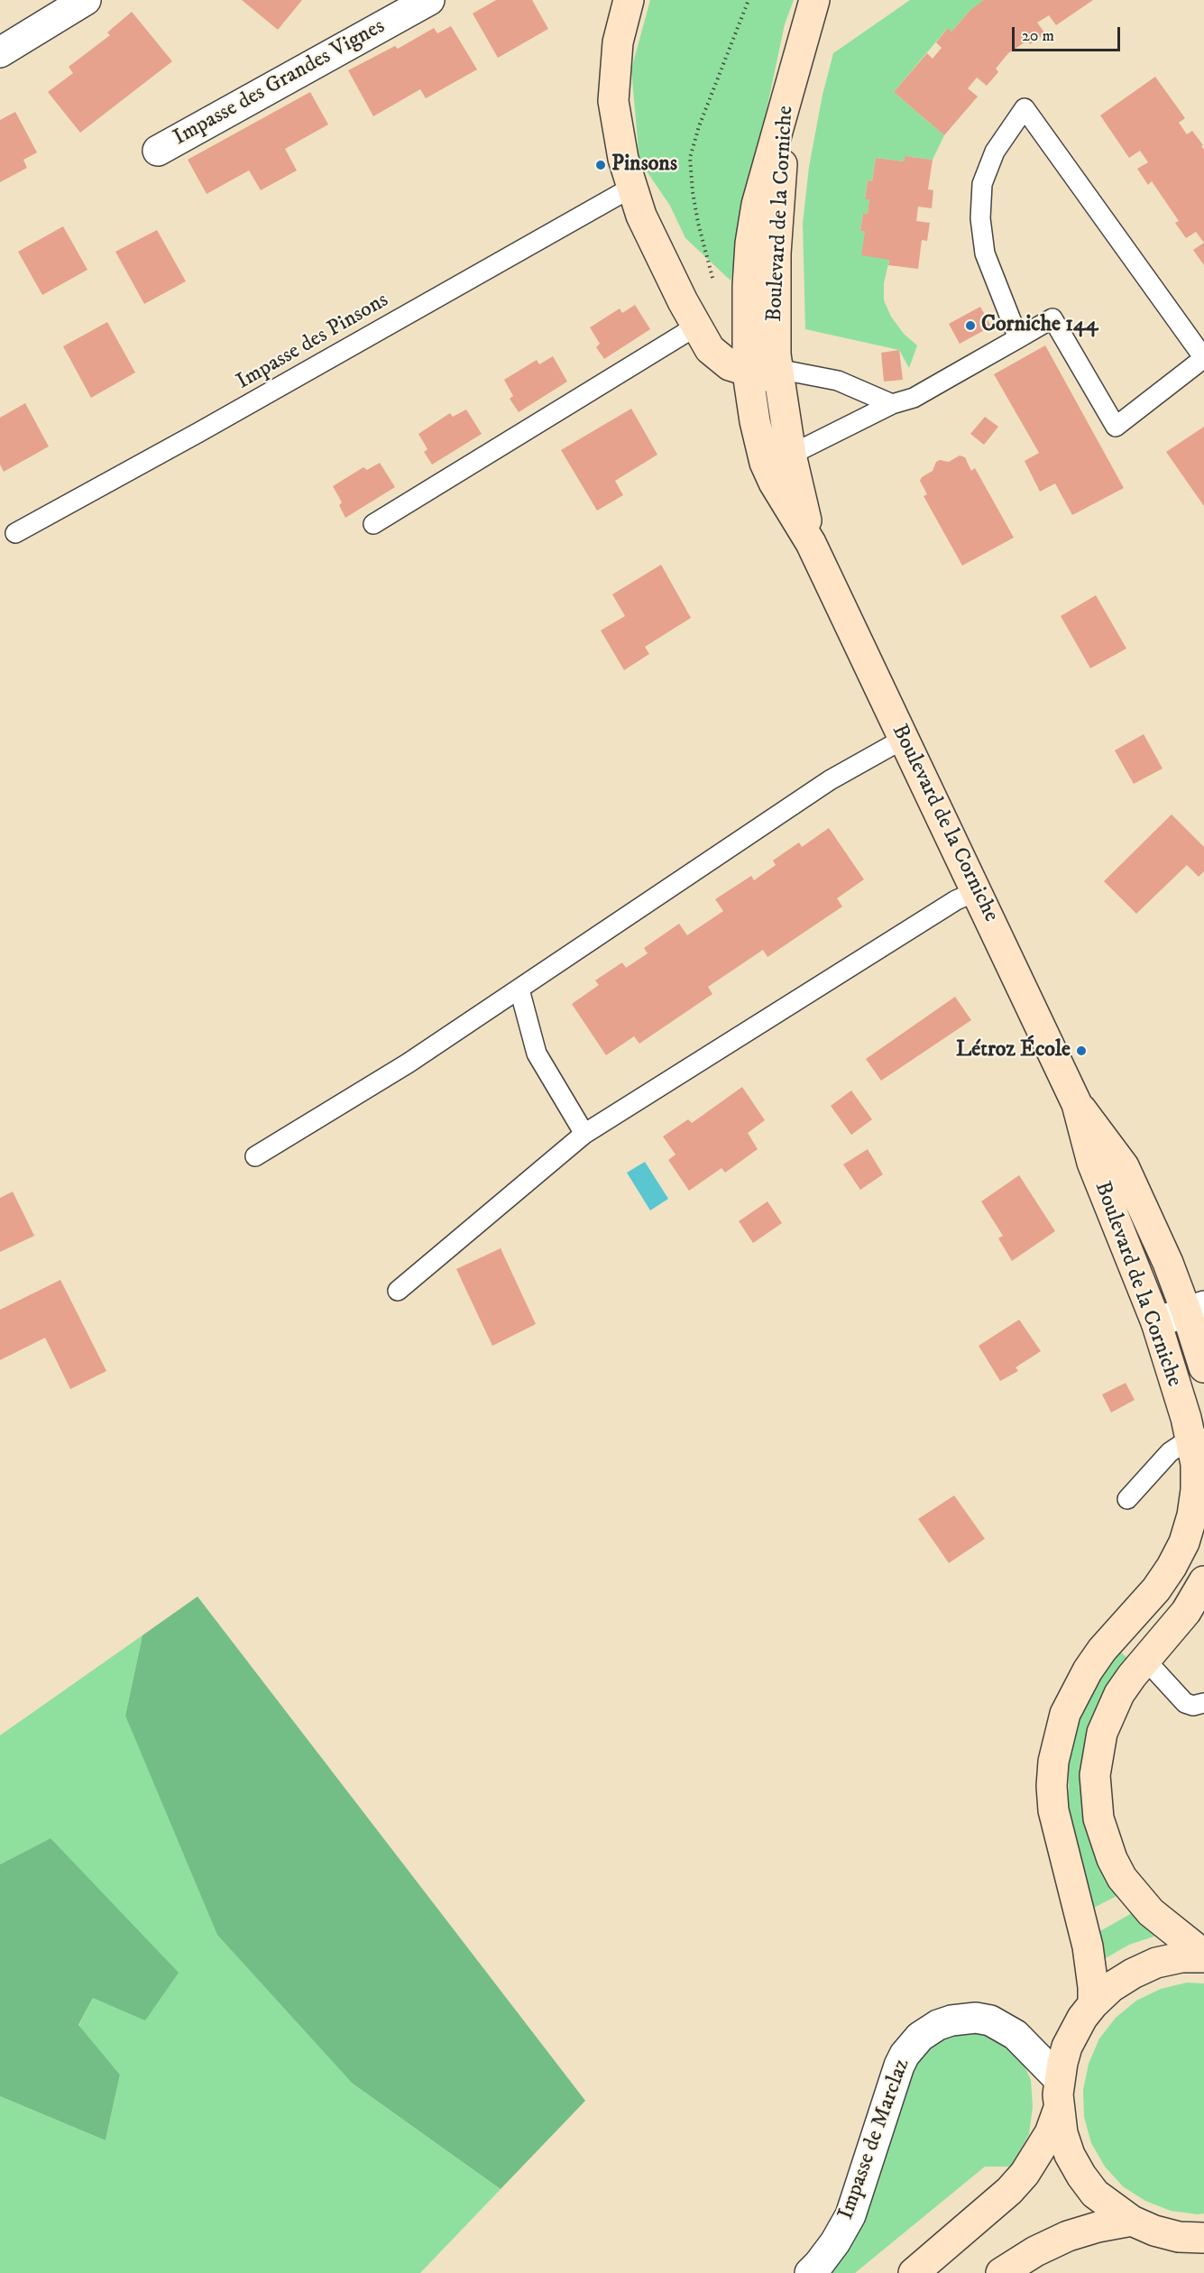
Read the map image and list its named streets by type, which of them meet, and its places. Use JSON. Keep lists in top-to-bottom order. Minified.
{"streets":{"street":["Impasse des Grandes Vignes","Boulevard de la Corniche","Impasse de Marclaz"],"lane":["Impasse des Pinsons"]},"places":["Pinsons","Corniche 144","Létroz École"],"scale_bar":"20 m"}
